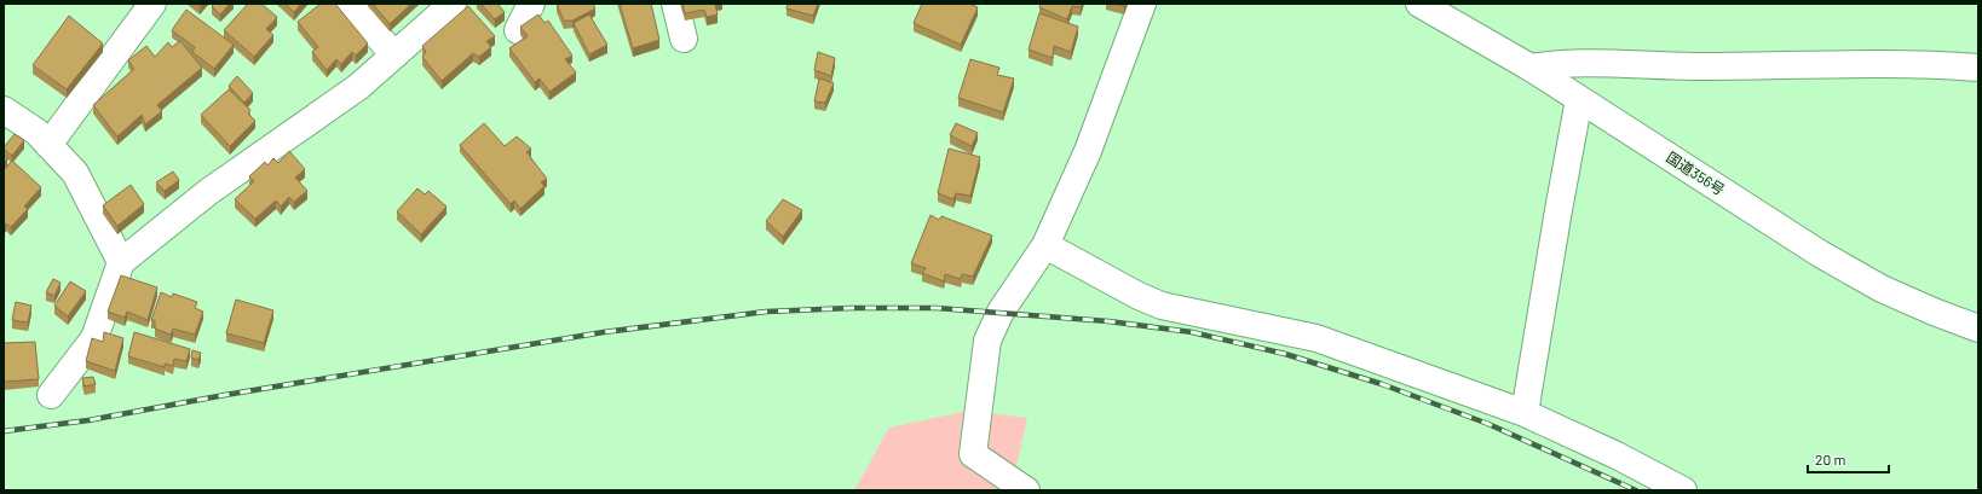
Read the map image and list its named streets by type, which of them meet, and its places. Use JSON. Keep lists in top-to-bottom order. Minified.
{"streets":{"main road":["国道356号"]},"scale_bar":"20 m"}
